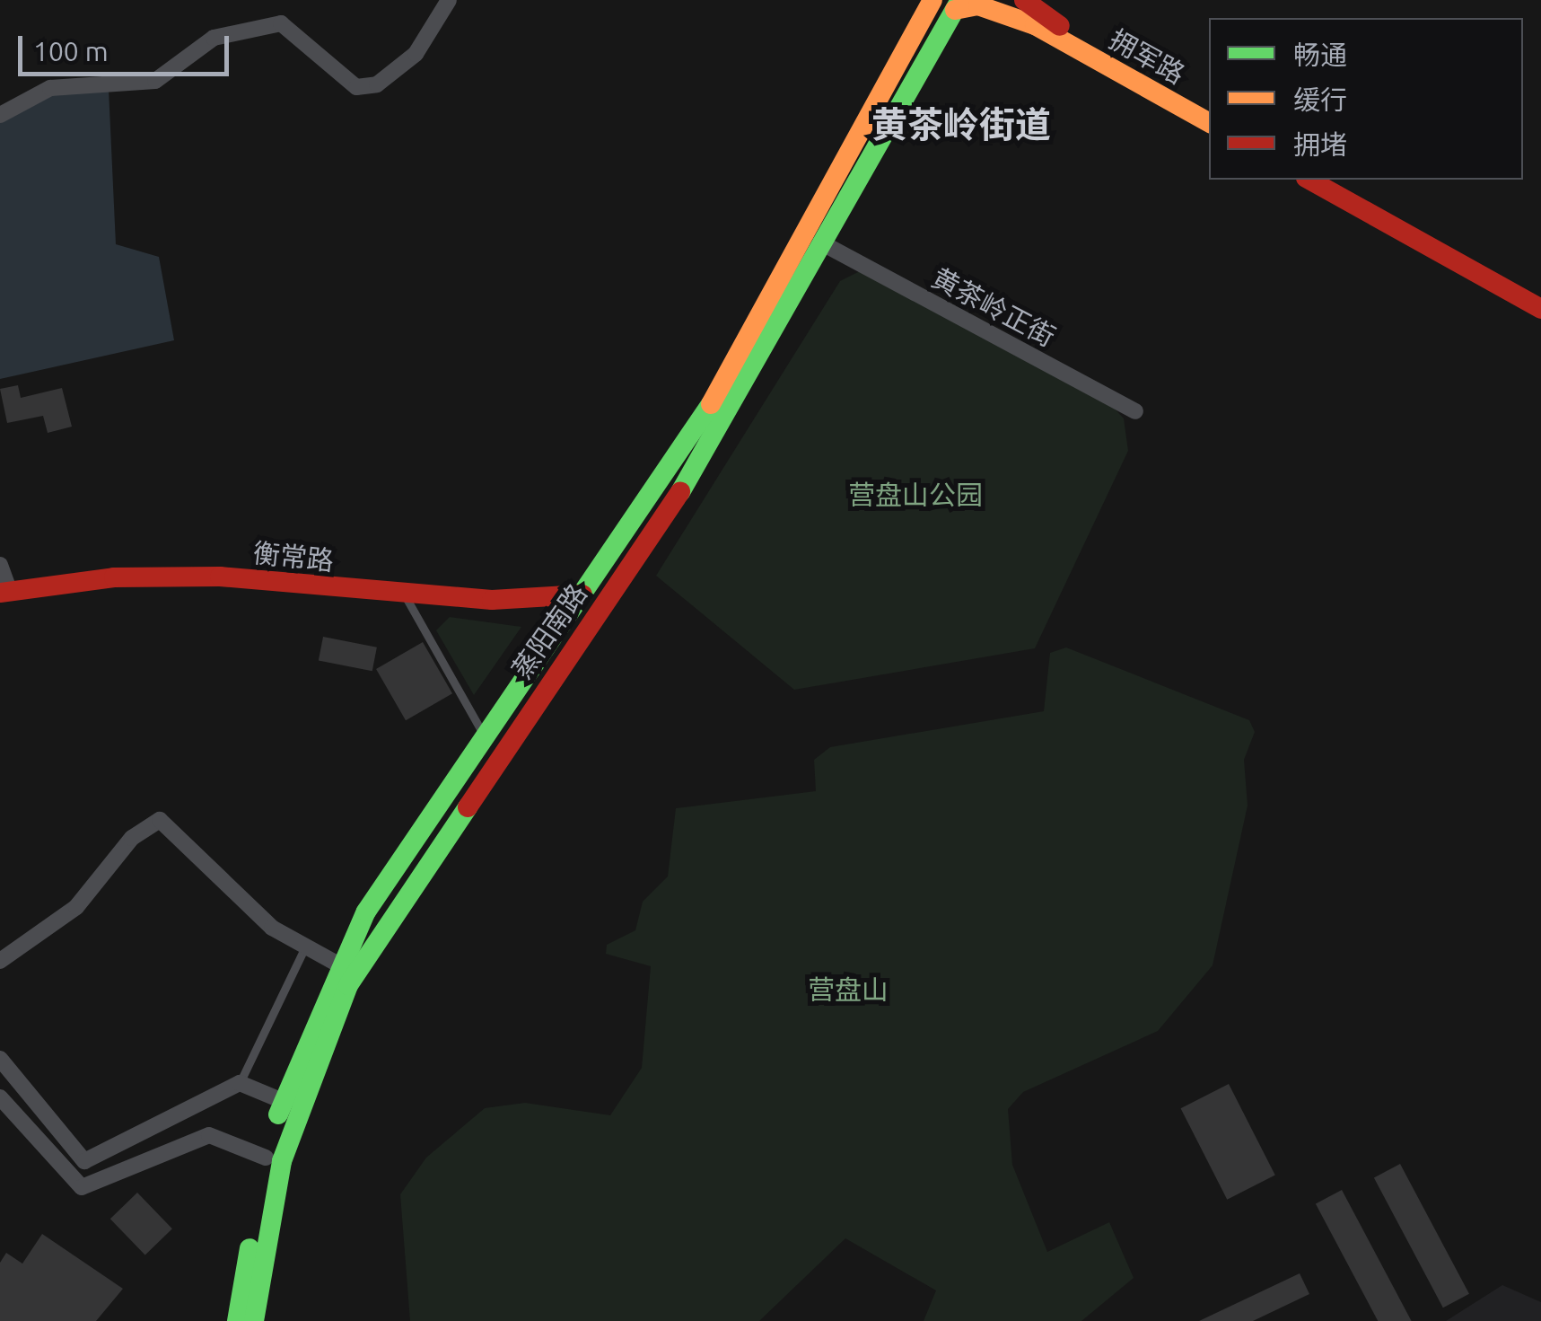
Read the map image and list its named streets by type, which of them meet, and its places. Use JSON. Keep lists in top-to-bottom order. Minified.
{"streets":{"main road":["拥军路","衡常路","蒸阳南路"],"street":["黄茶岭正街"]},"crossings":[["拥军路","蒸阳南路"],["黄茶岭正街","蒸阳南路"],["衡常路","蒸阳南路"]],"districts":["黄茶岭街道"],"parks":["营盘山公园","营盘山"],"legend":["畅通","缓行","拥堵"],"scale_bar":"100 m"}
